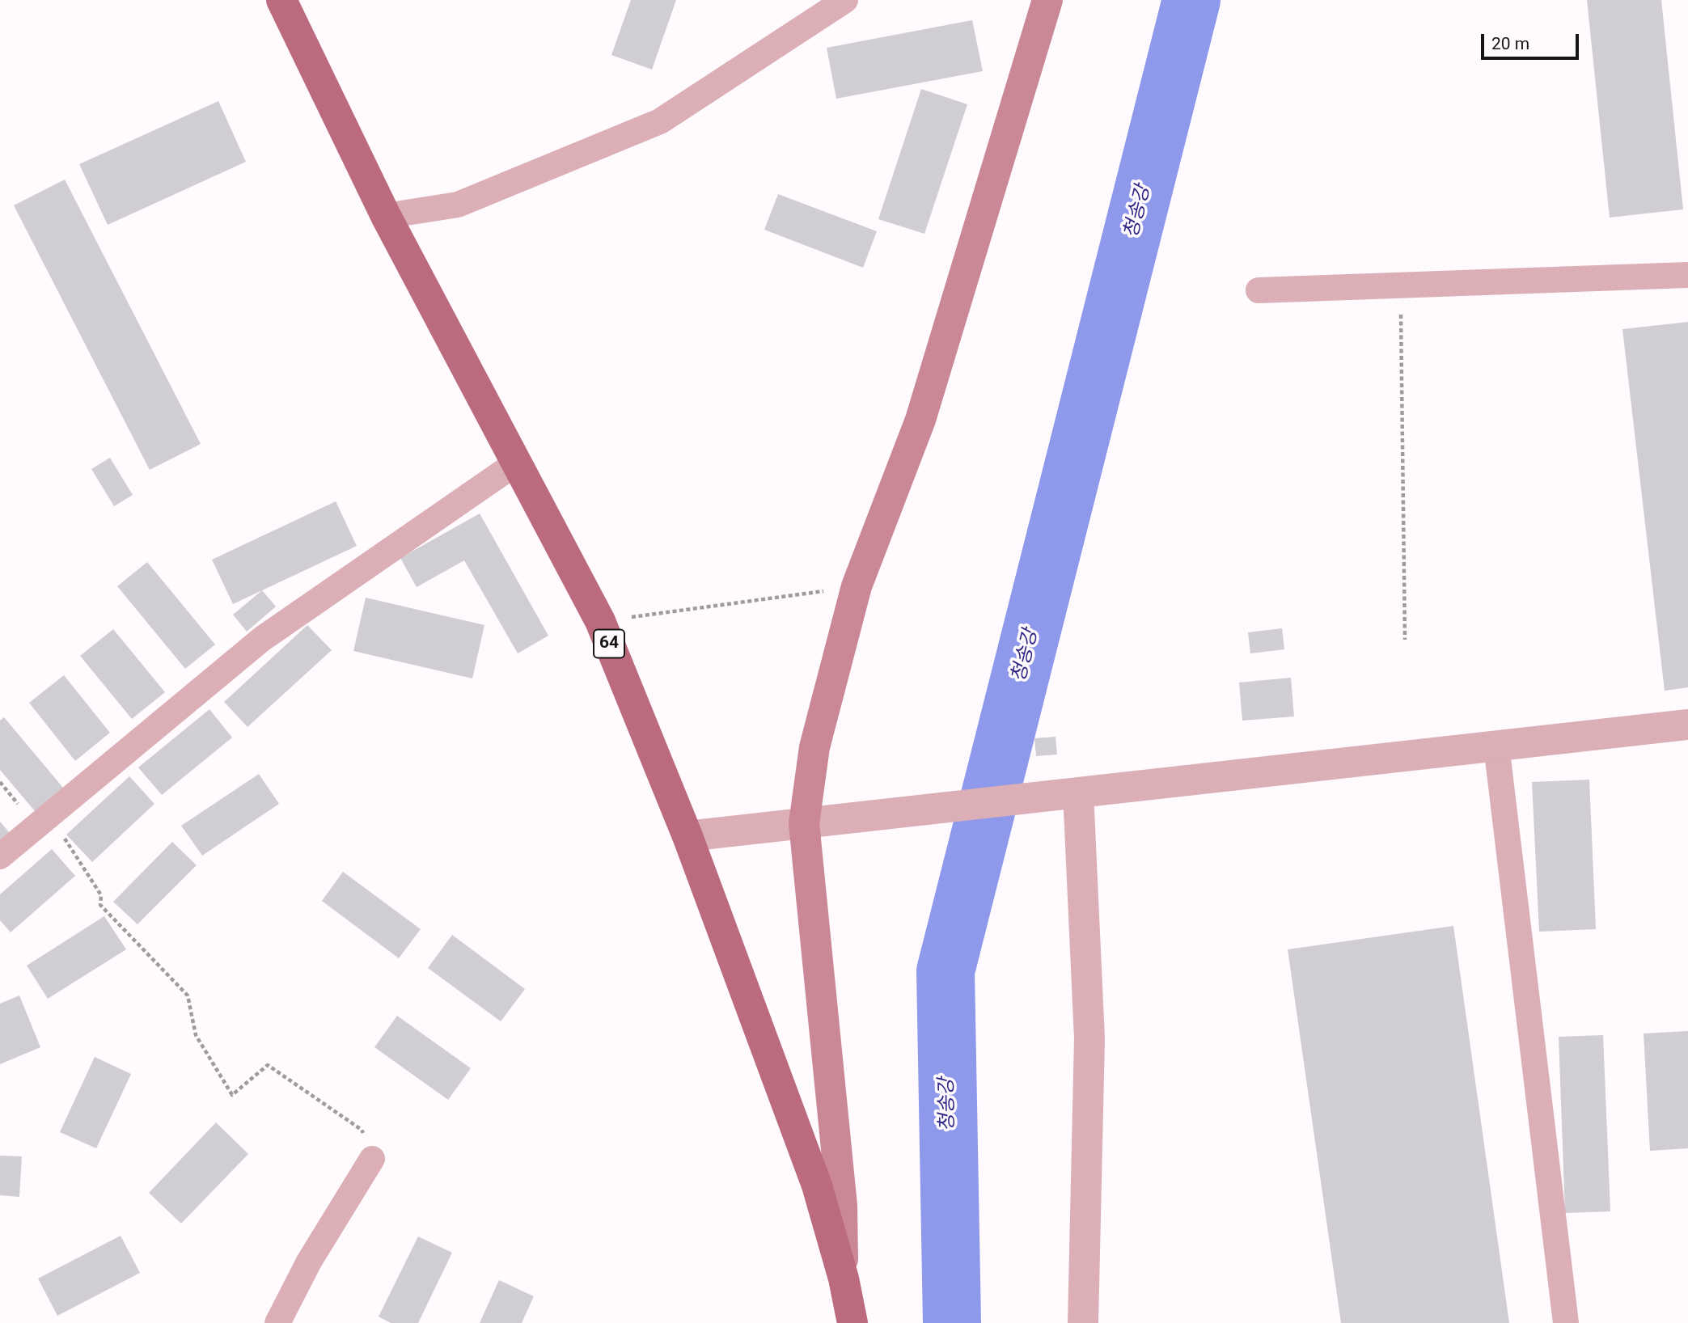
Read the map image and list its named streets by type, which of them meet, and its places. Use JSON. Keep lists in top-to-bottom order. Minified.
{"streets":{"main road":["64"]},"water":["청송강"],"scale_bar":"20 m"}
